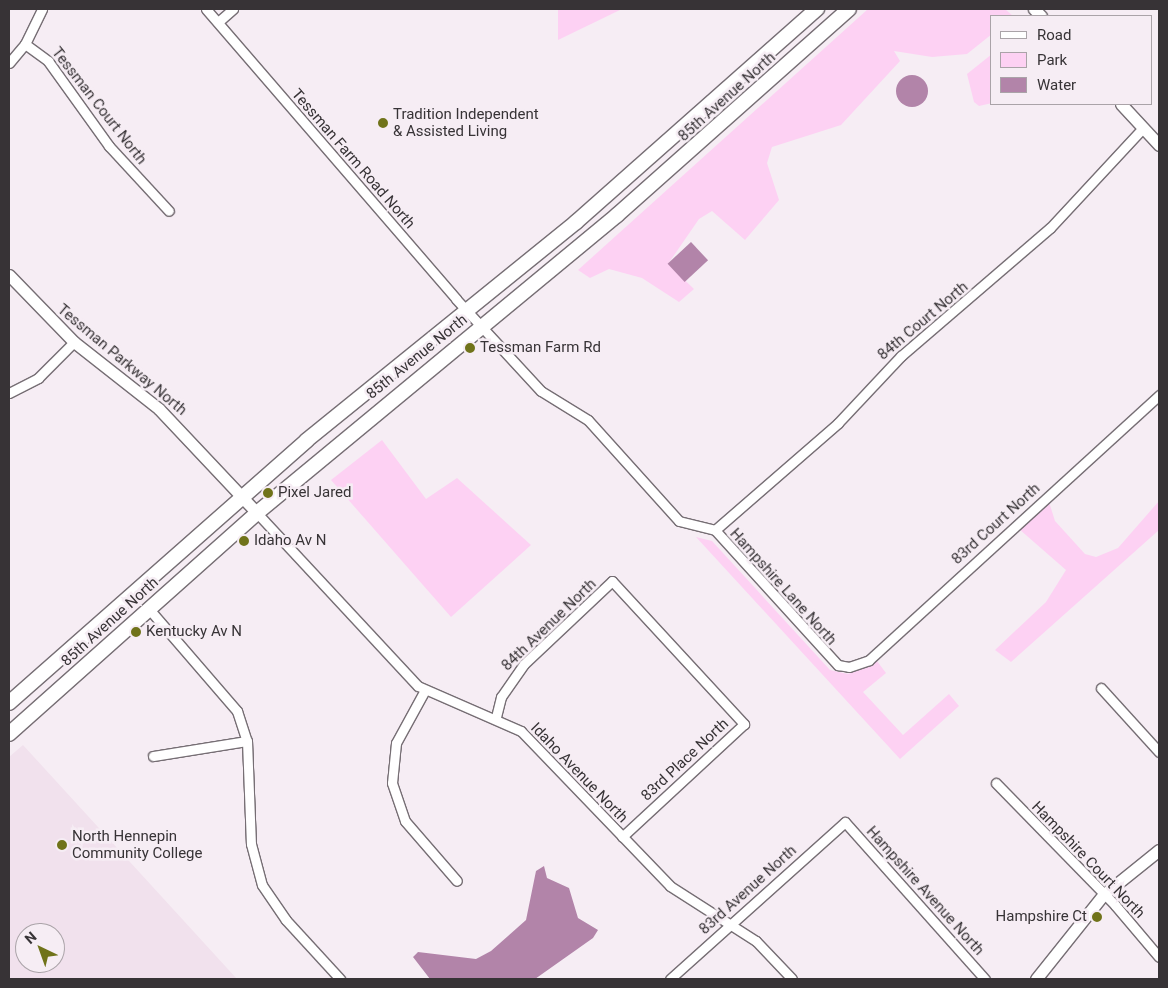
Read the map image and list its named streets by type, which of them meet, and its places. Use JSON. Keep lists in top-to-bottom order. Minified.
{"streets":{"main road":["85th Avenue North"],"street":["Tessman Court North","Tessman Farm Road North","84th Court North","Tessman Parkway North","83rd Court North","Hampshire Lane North","84th Avenue North","83rd Place North","Idaho Avenue North","Hampshire Court North","83rd Avenue North","Hampshire Avenue North"]},"crossings":[["85th Avenue North","Tessman Farm Road North"],["85th Avenue North","Tessman Parkway North"],["85th Avenue North","Hampshire Lane North"],["85th Avenue North","Idaho Avenue North"],["Tessman Farm Road North","Hampshire Lane North"],["84th Court North","Hampshire Lane North"],["Tessman Parkway North","Idaho Avenue North"],["83rd Court North","Hampshire Lane North"],["84th Avenue North","83rd Place North"],["84th Avenue North","Idaho Avenue North"],["83rd Place North","Idaho Avenue North"],["Idaho Avenue North","83rd Avenue North"],["83rd Avenue North","Hampshire Avenue North"]],"places":["Tradition Independent & Assisted Living","Tessman Farm Rd","Pixel Jared","Idaho Av N","Kentucky Av N","North Hennepin Community College","Hampshire Ct"],"legend":["Road","Park","Water"],"north":"top left"}
